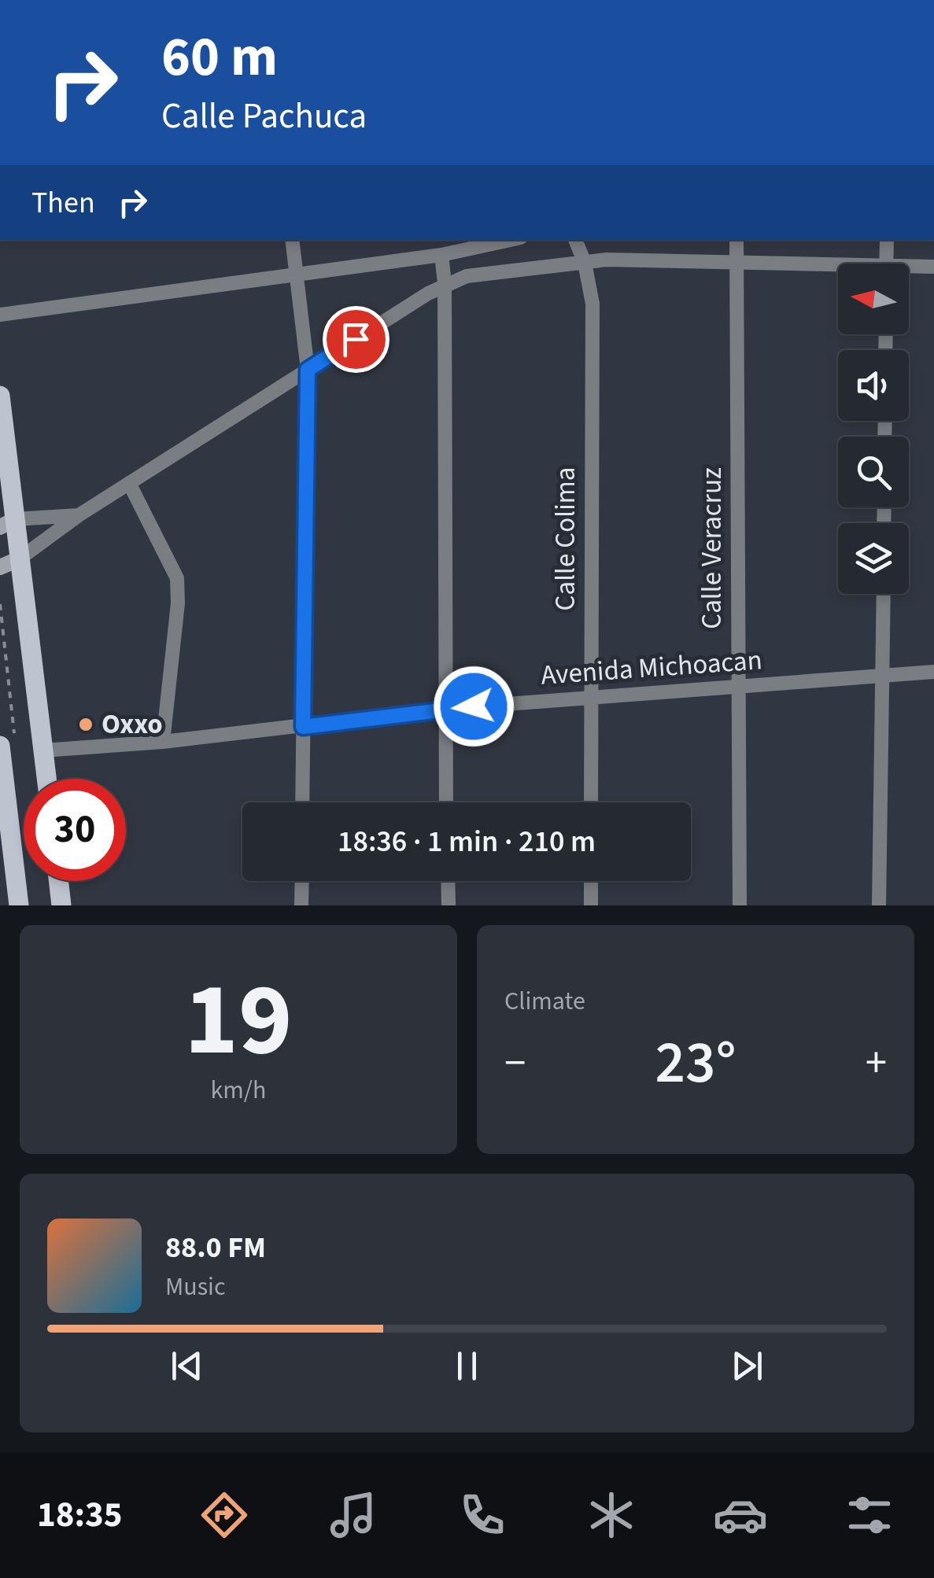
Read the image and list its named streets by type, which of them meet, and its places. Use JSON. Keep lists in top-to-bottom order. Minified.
{"streets":{"street":["Calle Colima","Calle Veracruz","Avenida Michoacan"]},"crossings":[["Calle Colima","Avenida Michoacan"],["Calle Veracruz","Avenida Michoacan"]],"places":["Oxxo"],"north":"left","page":{"turn":["60 m","Calle Pachuca"],"then":"Then","limit":"30","trip":"18:36 · 1 min · 210 m","tile":[["19","km/h"],"Climate"],"heat":["−","23°","+"],"song":["88.0 FM","Music"],"tabs":"18:35"}}
